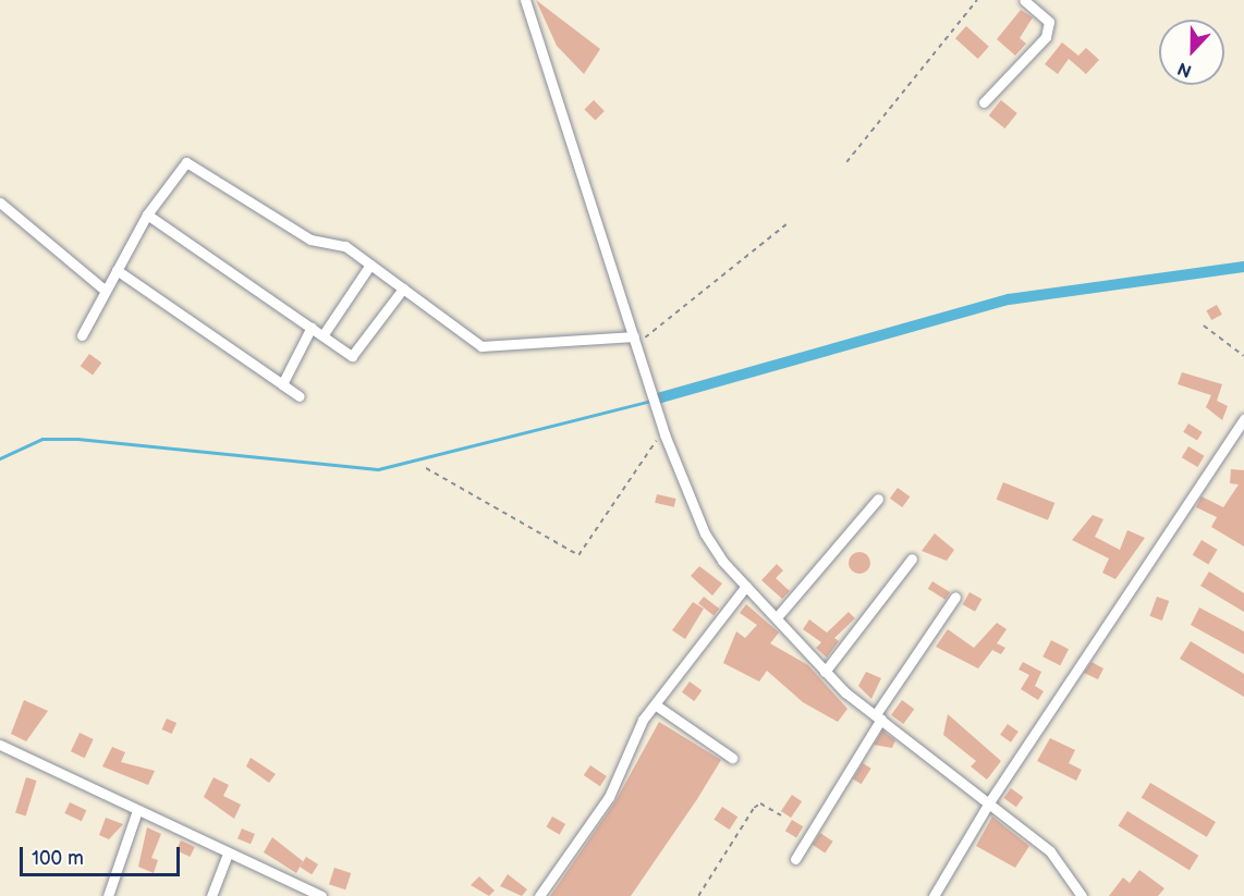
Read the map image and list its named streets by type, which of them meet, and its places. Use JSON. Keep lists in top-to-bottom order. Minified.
{"scale_bar":"100 m","north":"bottom"}
